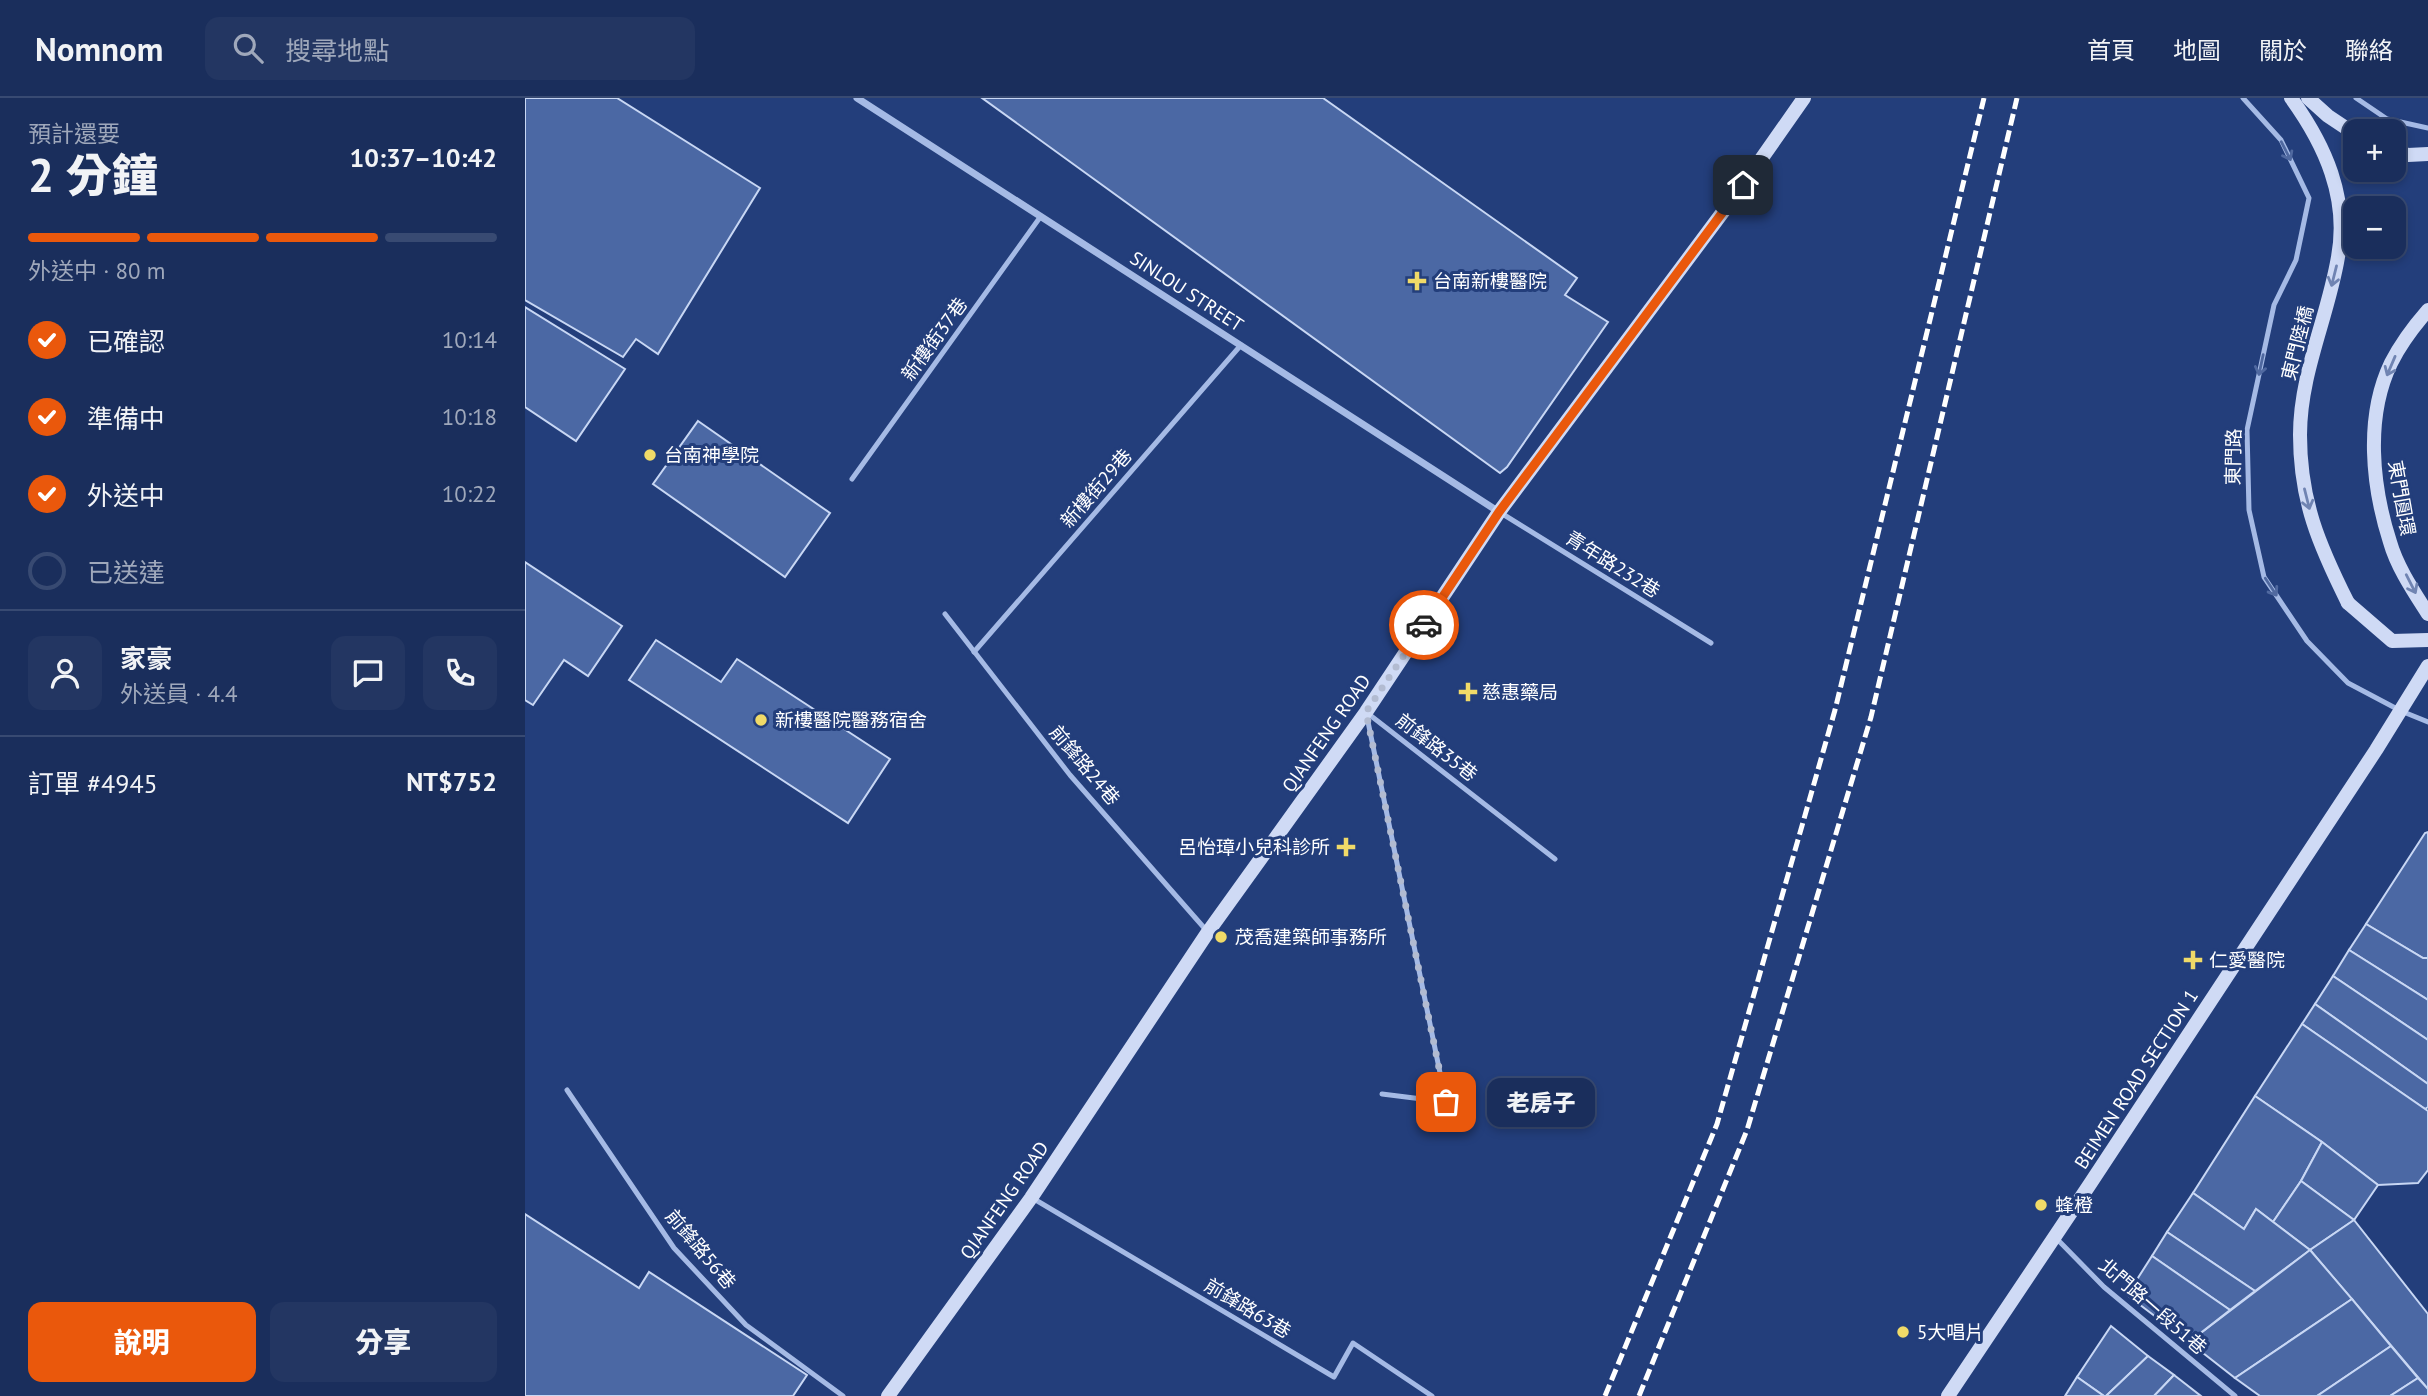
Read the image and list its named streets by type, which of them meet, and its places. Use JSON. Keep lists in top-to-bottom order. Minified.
{"streets":{"street":["SINLOU STREET","東門陸橋","東門圓環","QIANFENG ROAD","BEIMEN ROAD SECTION 1"],"lane":["新樓街37巷","東門路","新樓街29巷","青年路232巷","前鋒路35巷","前鋒路24巷","前鋒路56巷","北門路一段51巷","前鋒路63巷"]},"crossings":[["SINLOU STREET","新樓街37巷"],["SINLOU STREET","新樓街29巷"],["SINLOU STREET","青年路232巷"],["SINLOU STREET","QIANFENG ROAD"],["東門路","BEIMEN ROAD SECTION 1"],["新樓街29巷","前鋒路24巷"],["青年路232巷","QIANFENG ROAD"],["QIANFENG ROAD","前鋒路35巷"],["QIANFENG ROAD","前鋒路24巷"],["QIANFENG ROAD","前鋒路63巷"],["BEIMEN ROAD SECTION 1","北門路一段51巷"]],"one_way":["東門陸橋","東門路","東門圓環"],"places":{"health":["台南新樓醫院","慈惠藥局","呂怡璋小兒科診所","仁愛醫院"],"other":["台南神學院","新樓醫院醫務宿舍","茂喬建築師事務所","老房子","蜂橙","5大唱片"]},"page":{"header":"Nomnom","search":"搜尋地點","nav":["首頁","地圖","關於","聯絡"],"heading":["2 分鐘","預計還要","10:37–10:42"],"panel":["家豪","外送員 · 4.4","訂單 #4945","NT$752"],"map_buttons":["+","−"],"bar":"外送中 · 80 m","list":[["已確認","10:14"],["準備中","10:18"],["外送中","10:22"],"已送達"],"bubble":"老房子","buttons":["說明","分享"]}}
